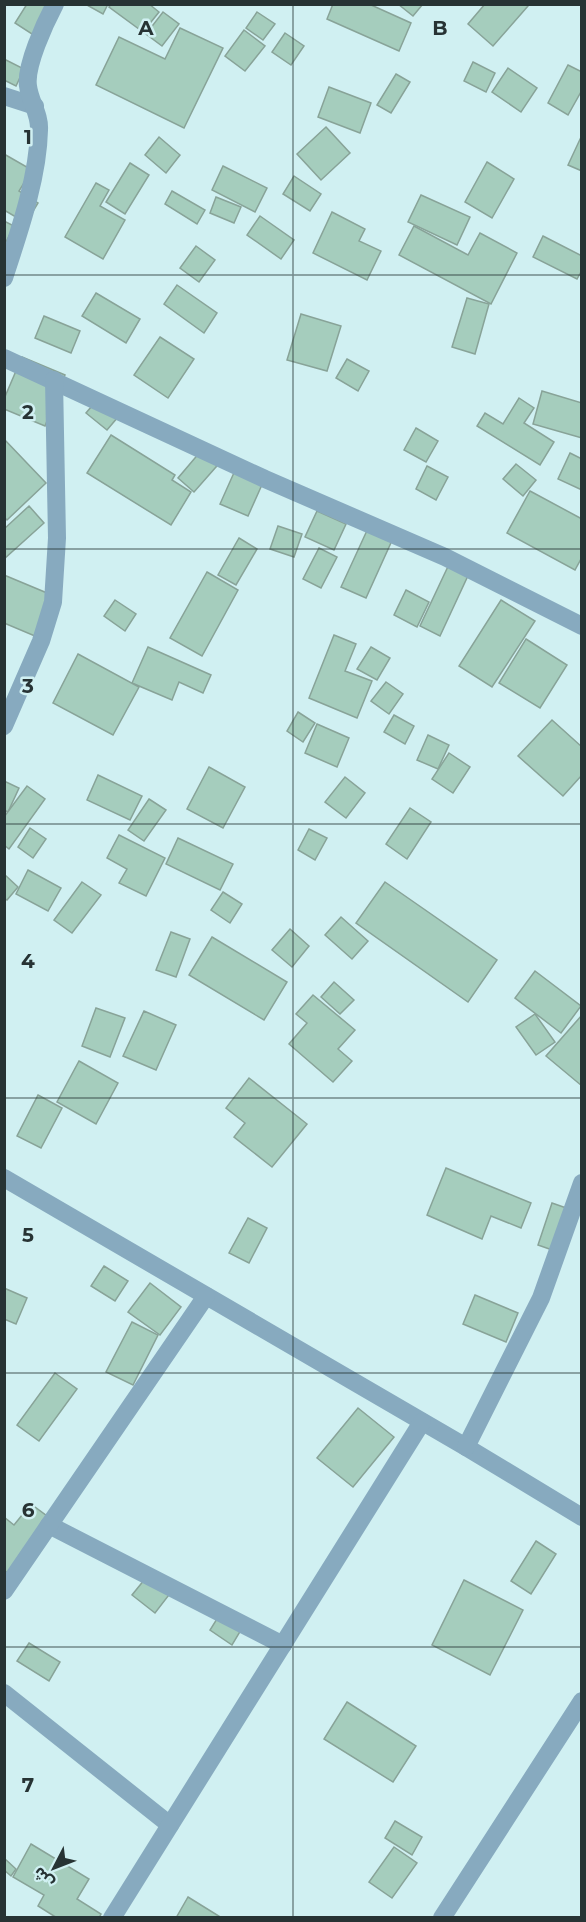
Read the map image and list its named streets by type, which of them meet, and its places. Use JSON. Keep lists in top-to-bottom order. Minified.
{"north":"bottom left","grid":{"columns":["A","B"],"rows":["1","2","3","4","5","6","7"]}}
